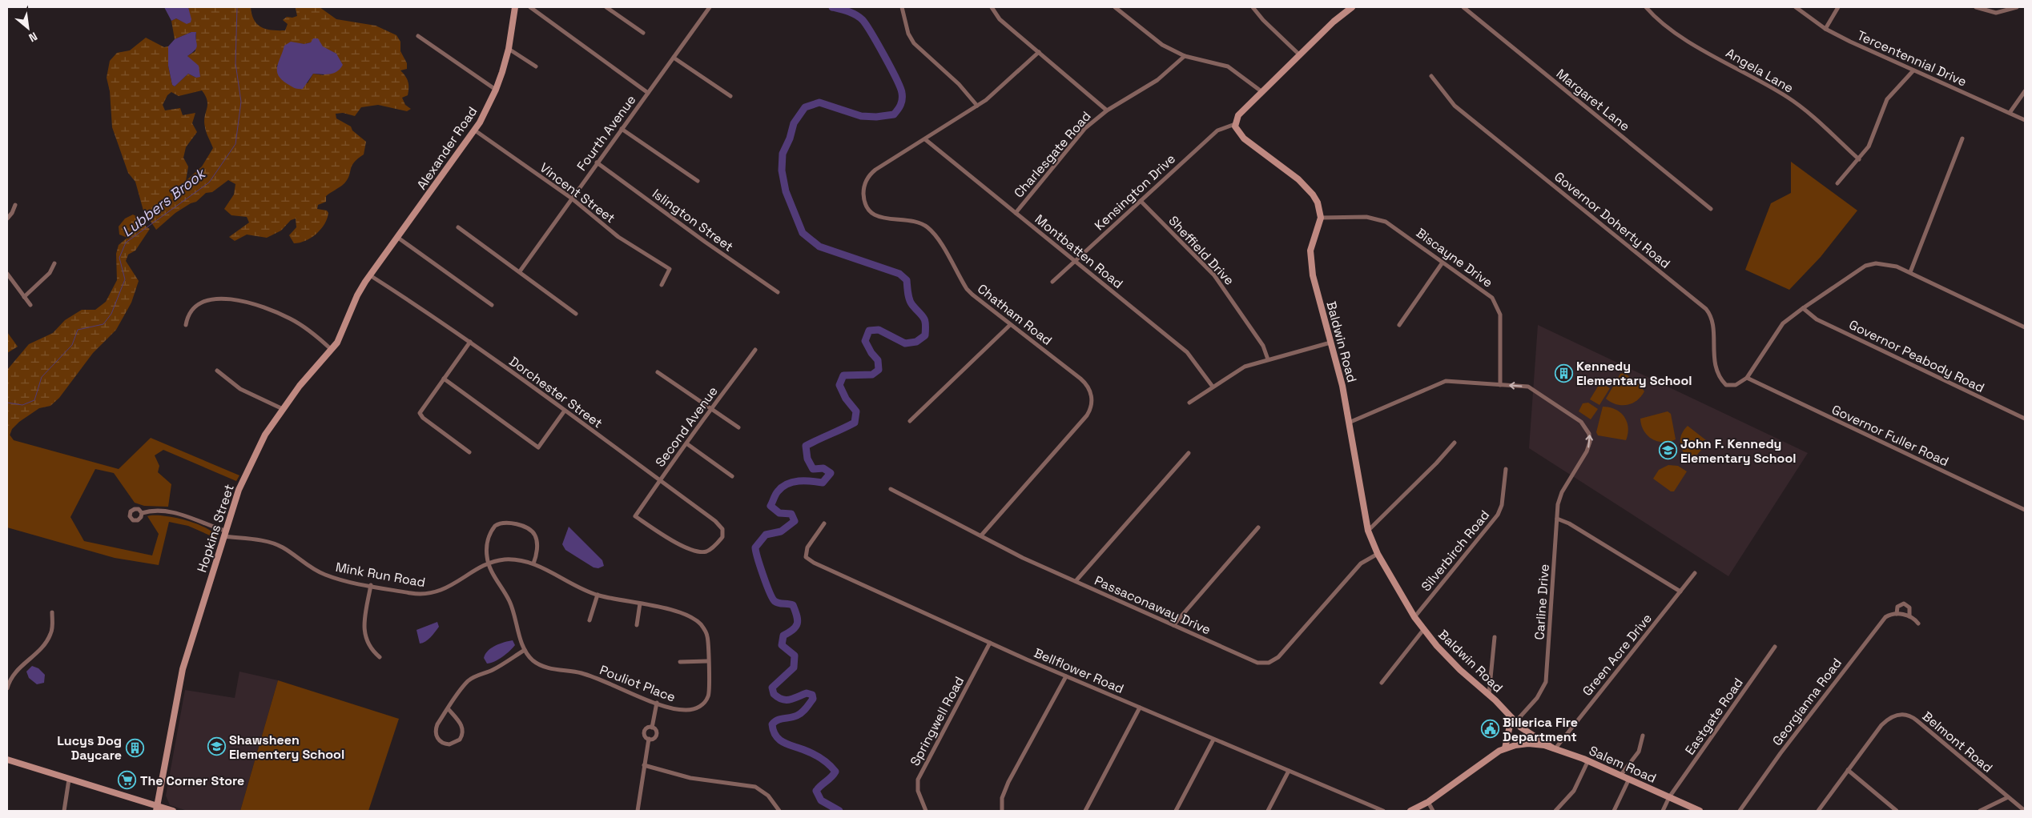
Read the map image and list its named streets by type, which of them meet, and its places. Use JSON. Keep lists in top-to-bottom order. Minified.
{"streets":{"street":["Tercentennial Drive","Angela Lane","Margaret Lane","Fourth Avenue","Alexander Road","Charlesgate Road","Kensington Drive","Vincent Street","Islington Street","Governor Doherty Road","Sheffield Drive","Montbatten Road","Biscayne Drive","Chatham Road","Baldwin Road","Governor Peabody Road","Dorchester Street","Second Avenue","Governor Fuller Road","Hopkins Street","Silverbirch Road","Mink Run Road","Carline Drive","Passaconaway Drive","Green Acre Drive","Bellflower Road","Pouliot Place","Georgianna Road","Eastgate Road","Springwell Road","Belmont Road","Salem Road"]},"crossings":[["Fourth Avenue","Vincent Street"],["Fourth Avenue","Islington Street"],["Alexander Road","Vincent Street"],["Alexander Road","Dorchester Street"],["Alexander Road","Hopkins Street"],["Charlesgate Road","Montbatten Road"],["Kensington Drive","Sheffield Drive"],["Kensington Drive","Montbatten Road"],["Governor Doherty Road","Governor Fuller Road"],["Montbatten Road","Chatham Road"],["Biscayne Drive","Baldwin Road"],["Biscayne Drive","Carline Drive"],["Chatham Road","Passaconaway Drive"],["Baldwin Road","Silverbirch Road"],["Baldwin Road","Carline Drive"],["Baldwin Road","Passaconaway Drive"],["Baldwin Road","Green Acre Drive"],["Baldwin Road","Salem Road"],["Dorchester Street","Second Avenue"],["Hopkins Street","Mink Run Road"],["Mink Run Road","Pouliot Place"],["Green Acre Drive","Salem Road"],["Bellflower Road","Springwell Road"],["Eastgate Road","Salem Road"]],"water":["Lubbers Brook"],"places":{"building":["Kennedy Elementary School","Lucys Dog Daycare"],"school or university":["John F. Kennedy Elementary School","Shawsheen Elementery School"],"public building":["Billerica Fire Department"],"supermarket":["The Corner Store"]},"north":"bottom right"}
